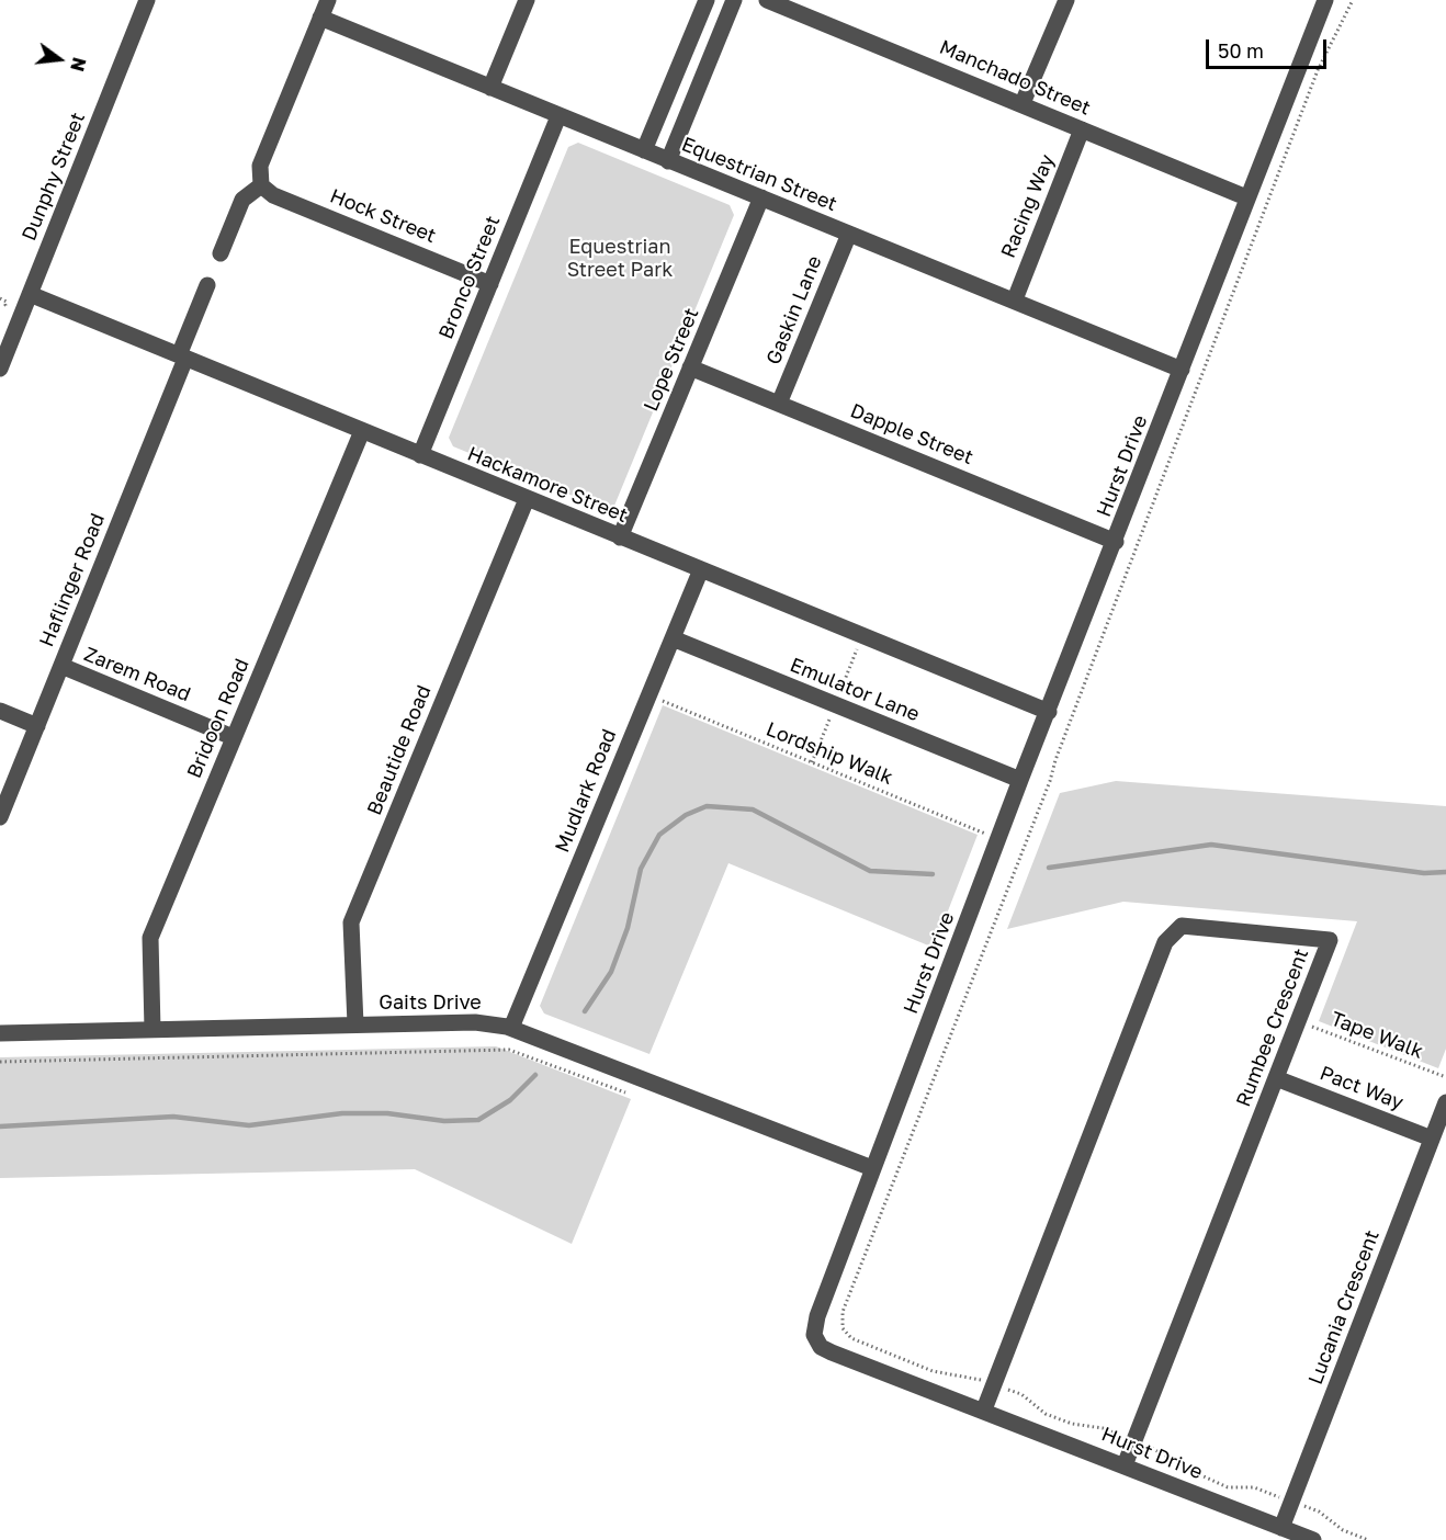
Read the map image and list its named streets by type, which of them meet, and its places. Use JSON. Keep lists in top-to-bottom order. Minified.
{"streets":{"street":["Manchado Street","Equestrian Street","Dunphy Street","Racing Way","Hock Street","Bronco Street","Gaskin Lane","Lope Street","Dapple Street","Hurst Drive","Hackamore Street","Haflinger Road","Zarem Road","Emulator Lane","Bridoon Road","Beautide Road","Mudlark Road","Gaits Drive","Rumbee Crescent","Pact Way","Lucania Crescent"],"path":["Lordship Walk","Tape Walk"]},"crossings":[["Manchado Street","Racing Way"],["Manchado Street","Hurst Drive"],["Equestrian Street","Racing Way"],["Equestrian Street","Bronco Street"],["Equestrian Street","Gaskin Lane"],["Equestrian Street","Lope Street"],["Equestrian Street","Hurst Drive"],["Dunphy Street","Hackamore Street"],["Hock Street","Bronco Street"],["Bronco Street","Hackamore Street"],["Gaskin Lane","Dapple Street"],["Lope Street","Dapple Street"],["Lope Street","Hackamore Street"],["Dapple Street","Hurst Drive"],["Hurst Drive","Hackamore Street"],["Hurst Drive","Emulator Lane"],["Hurst Drive","Lordship Walk"],["Hurst Drive","Gaits Drive"],["Hurst Drive","Rumbee Crescent"],["Hurst Drive","Lucania Crescent"],["Hackamore Street","Haflinger Road"],["Hackamore Street","Bridoon Road"],["Hackamore Street","Beautide Road"],["Hackamore Street","Mudlark Road"],["Haflinger Road","Zarem Road"],["Zarem Road","Bridoon Road"],["Emulator Lane","Mudlark Road"],["Bridoon Road","Gaits Drive"],["Beautide Road","Gaits Drive"],["Lordship Walk","Mudlark Road"],["Mudlark Road","Gaits Drive"],["Rumbee Crescent","Tape Walk"],["Rumbee Crescent","Pact Way"],["Pact Way","Lucania Crescent"]],"parks":["Equestrian Street Park"],"scale_bar":"50 m","north":"right"}
